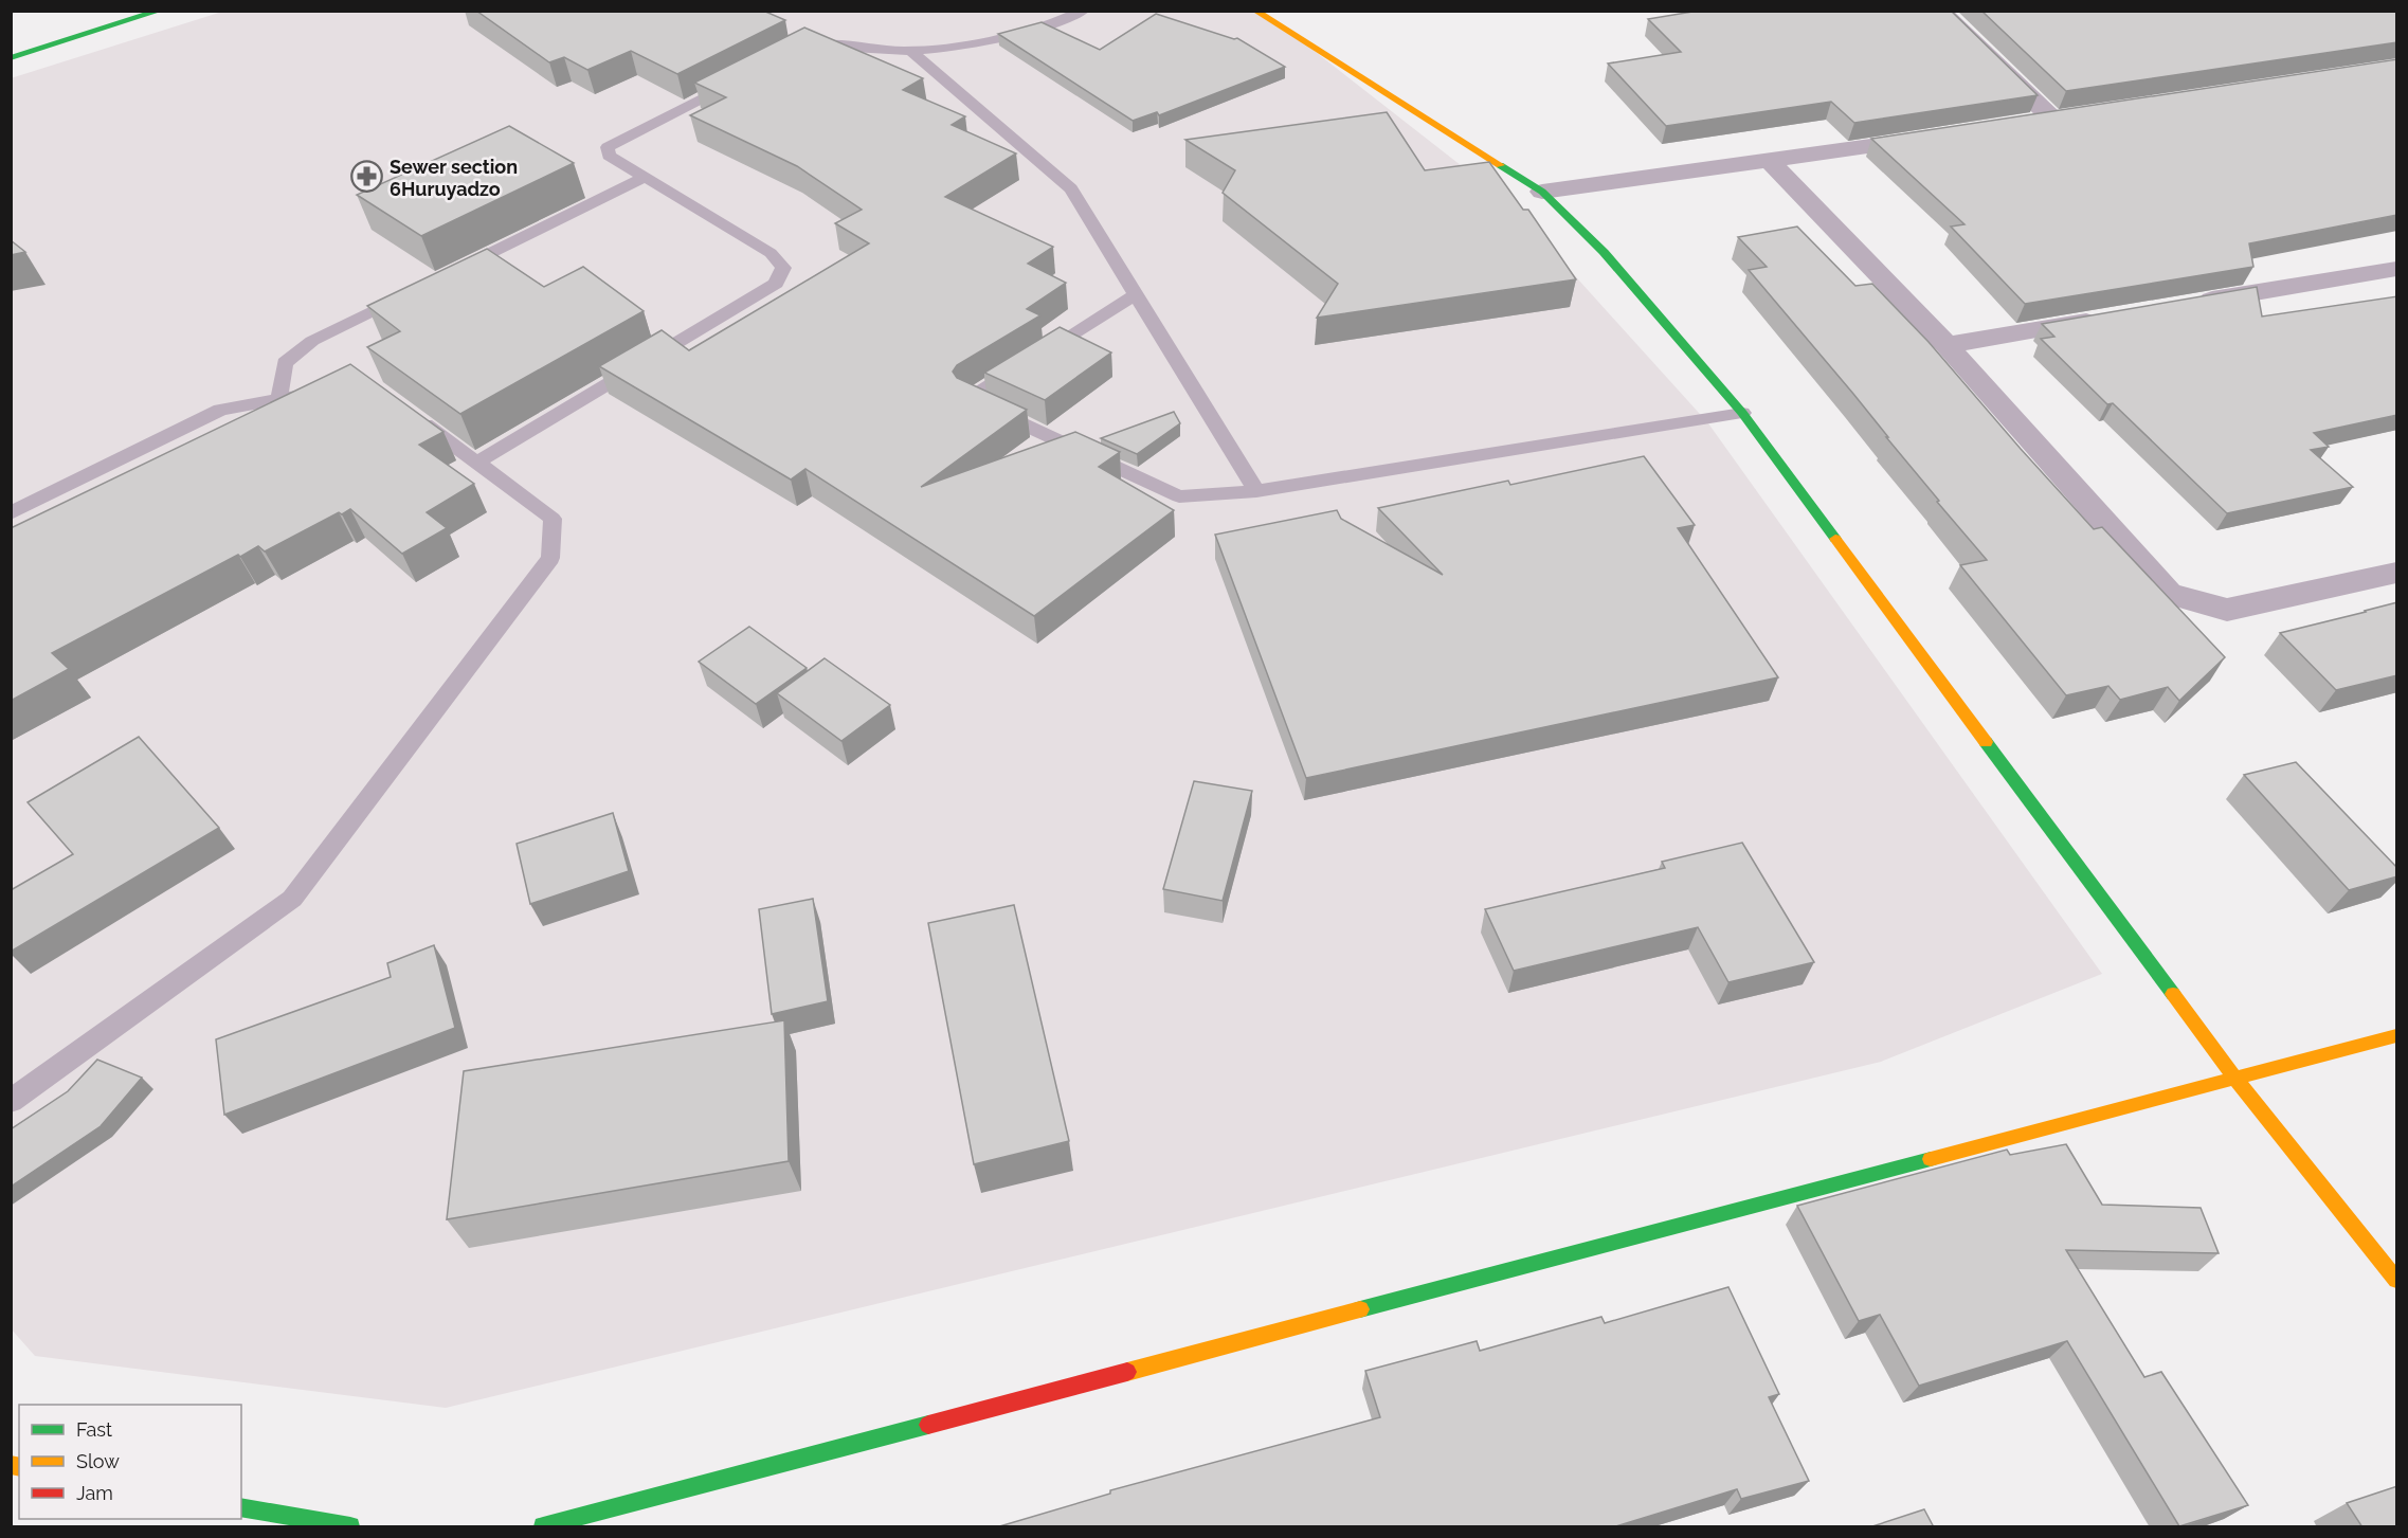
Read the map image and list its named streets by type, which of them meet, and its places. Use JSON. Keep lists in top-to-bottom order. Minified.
{"places":{"pharmacy":["Sewer section 6Huruyadzo"]},"legend":["Fast","Slow","Jam"]}
